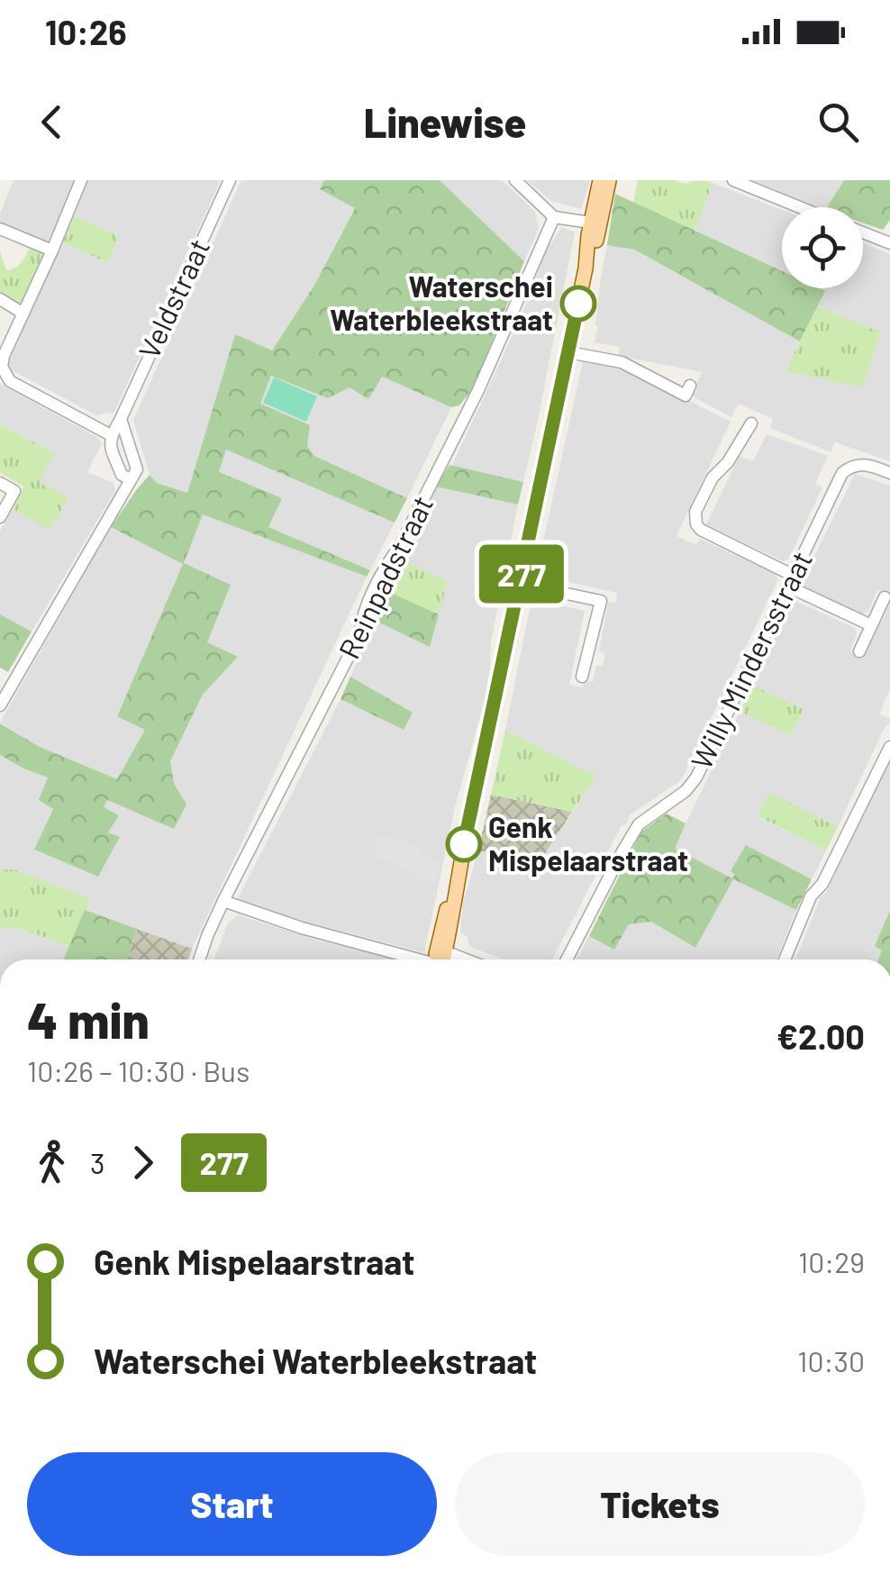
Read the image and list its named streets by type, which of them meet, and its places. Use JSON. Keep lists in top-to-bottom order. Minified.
{"streets":{"street":["Veldstraat","Reinpadstraat","Willy Mindersstraat"]},"places":["Waterschei Waterbleekstraat","Genk Mispelaarstraat"],"lines":["bus line 277"],"page":{"status":"10:26","header":"Linewise","on_map":"277","heading":["4 min","10:26 – 10:30 · Bus","€2.00"],"legs":["3","277"],"list":[{"name":"Genk Mispelaarstraat","value":"10:29"},{"name":"Waterschei Waterbleekstraat","value":"10:30"}],"buttons":["Start","Tickets"]}}
